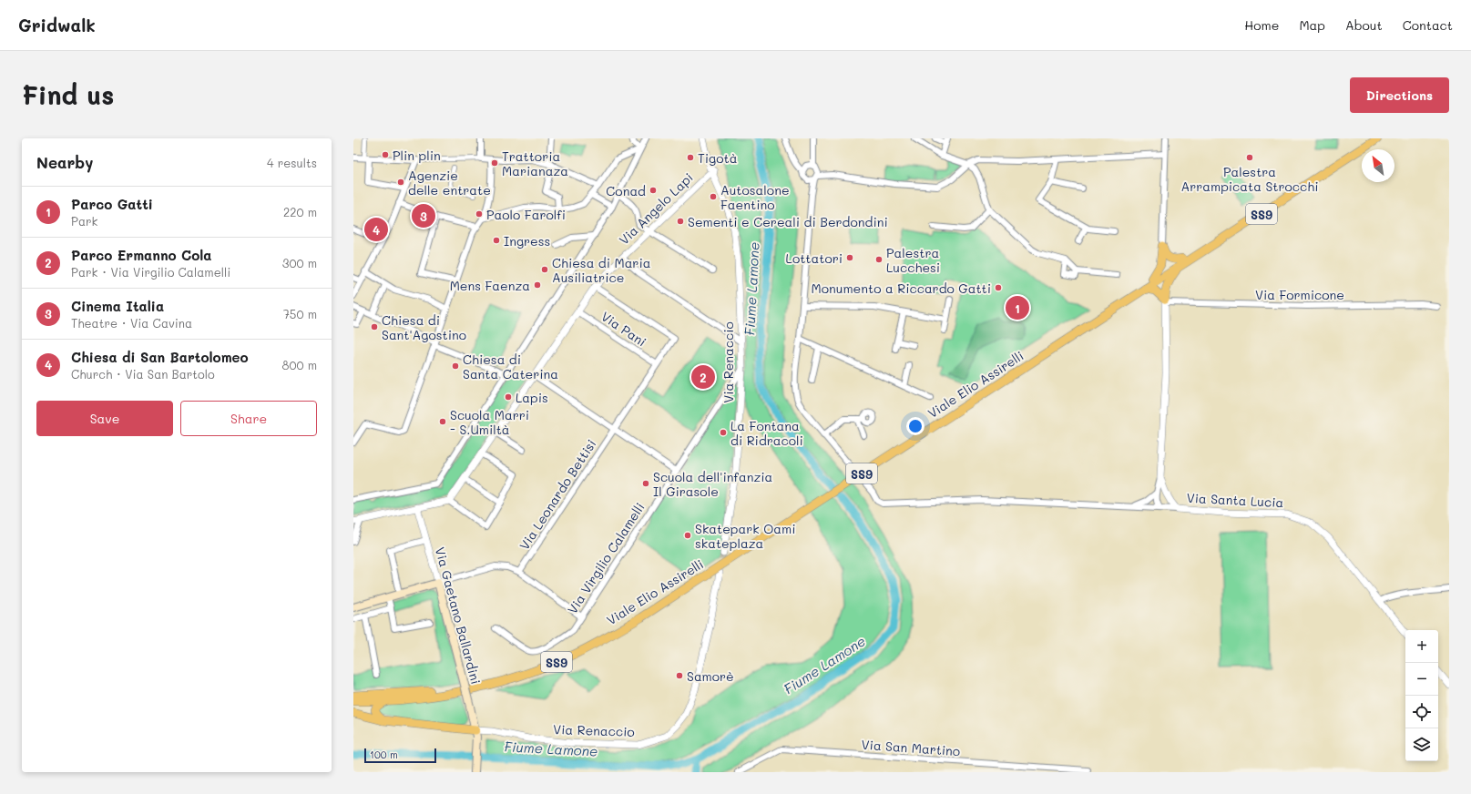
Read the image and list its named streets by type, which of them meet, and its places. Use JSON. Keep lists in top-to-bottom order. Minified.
{"streets":{"main road":["SS9","Viale Elio Assirelli","Via Gaetano Ballardini"],"street":["Via Angelo Lapi","Via Formicone","Via Pani","Via Renaccio","Via Leonardo Bettisi","Via Santa Lucia","Via Virgilio Calamelli","Via San Martino"]},"crossings":[["Via Angelo Lapi","Via Pani"],["Via Angelo Lapi","Via Renaccio"],["Via Angelo Lapi","Via Leonardo Bettisi"],["Via Formicone","Via Santa Lucia"],["Via Pani","Via Leonardo Bettisi"],["Via Renaccio","Via Virgilio Calamelli"],["Via Renaccio","Via Gaetano Ballardini"]],"water":["Fiume Lamone"],"places":["Plin plin","Tigotà","Palestra Arrampicata Strocchi","Trattoria Marianaza","Agenzie delle entrate","Conad","Autosalone Faentino","Paolo Farolfi","Sementi e Cereali di Berdondini","Ingress","Lottatori","Palestra Lucchesi","Chiesa di Maria Ausiliatrice","Mens Faenza","Monumento a Riccardo Gatti","Chiesa di Sant'Agostino","Chiesa di Santa Caterina","Lapis","Scuola Marri - S.Umiltà","La Fontana di Ridracoli","Scuola dell'infanzia Il Girasole","Skatepark Oami skateplaza","Samorè"],"scale_bar":"100 m","north":"top left","page":{"header":"Gridwalk","nav":["Home","Map","About","Contact"],"buttons":["Directions",["Save","Share"]],"title":"Find us","heading":["Nearby","4 results"],"list":[{"mark":"1","name":"Parco Gatti","note":"Park","value":"220 m"},{"mark":"2","name":"Parco Ermanno Cola","note":"Park · Via Virgilio Calamelli","value":"300 m"},{"mark":"3","name":"Cinema Italia","note":"Theatre · Via Cavina","value":"750 m"},{"mark":"4","name":"Chiesa di San Bartolomeo","note":"Church · Via San Bartolo","value":"800 m"}],"pins":["3","4","1","2"],"map_buttons":["+","−"],"scale":"100 m"}}
